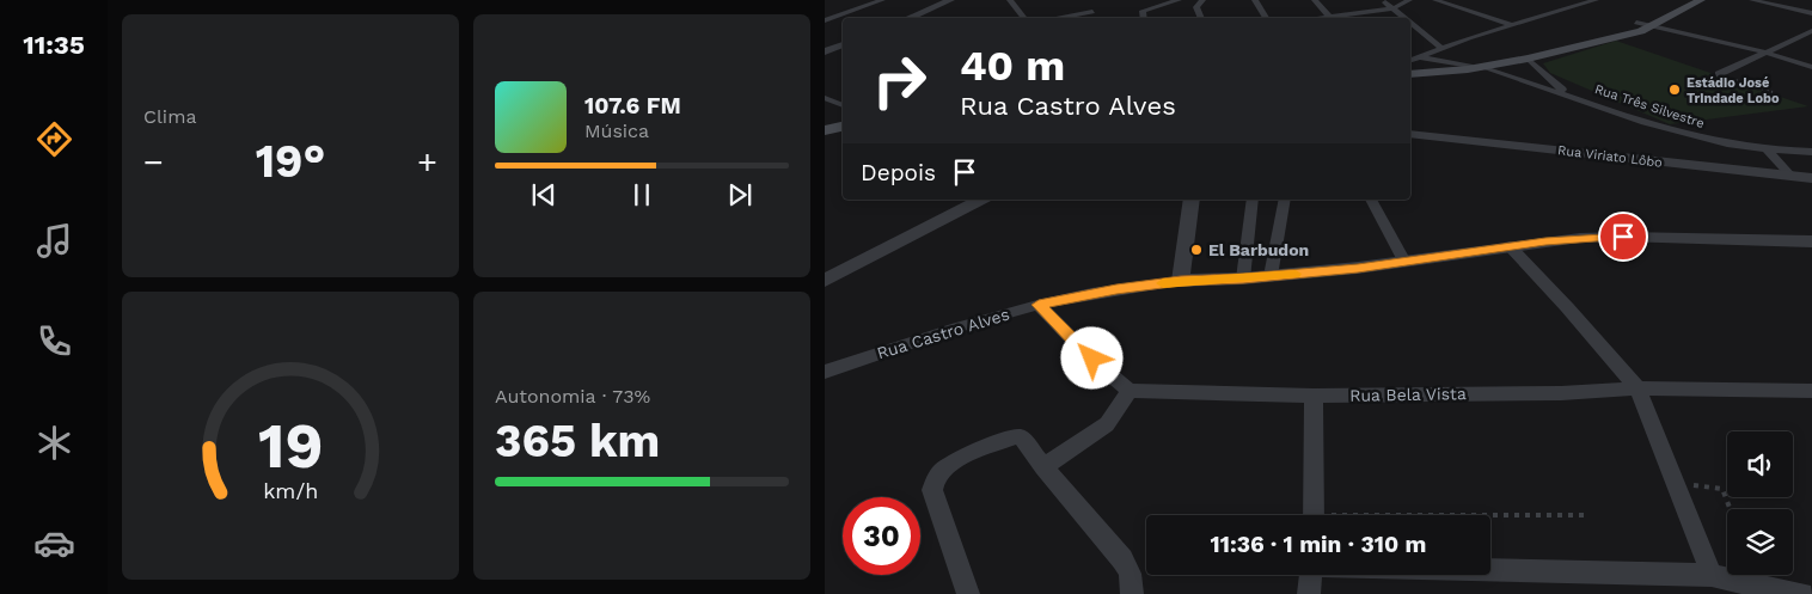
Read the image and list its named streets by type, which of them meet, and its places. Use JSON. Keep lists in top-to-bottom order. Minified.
{"streets":{"street":["Rua Três Silvestre","Rua Viriato Lôbo","Rua Castro Alves","Rua Bela Vista"]},"places":["Estádio José Trindade Lobo","El Barbudon"],"page":{"tabs":"11:35","tile":["Clima",["Autonomia · 73%","365 km"]],"turn":["40 m","Rua Castro Alves"],"song":["107.6 FM","Música"],"heat":["−","19°","+"],"then":"Depois","limit":"30","trip":"11:36 · 1 min · 310 m","gauge":["19","km/h"]}}
